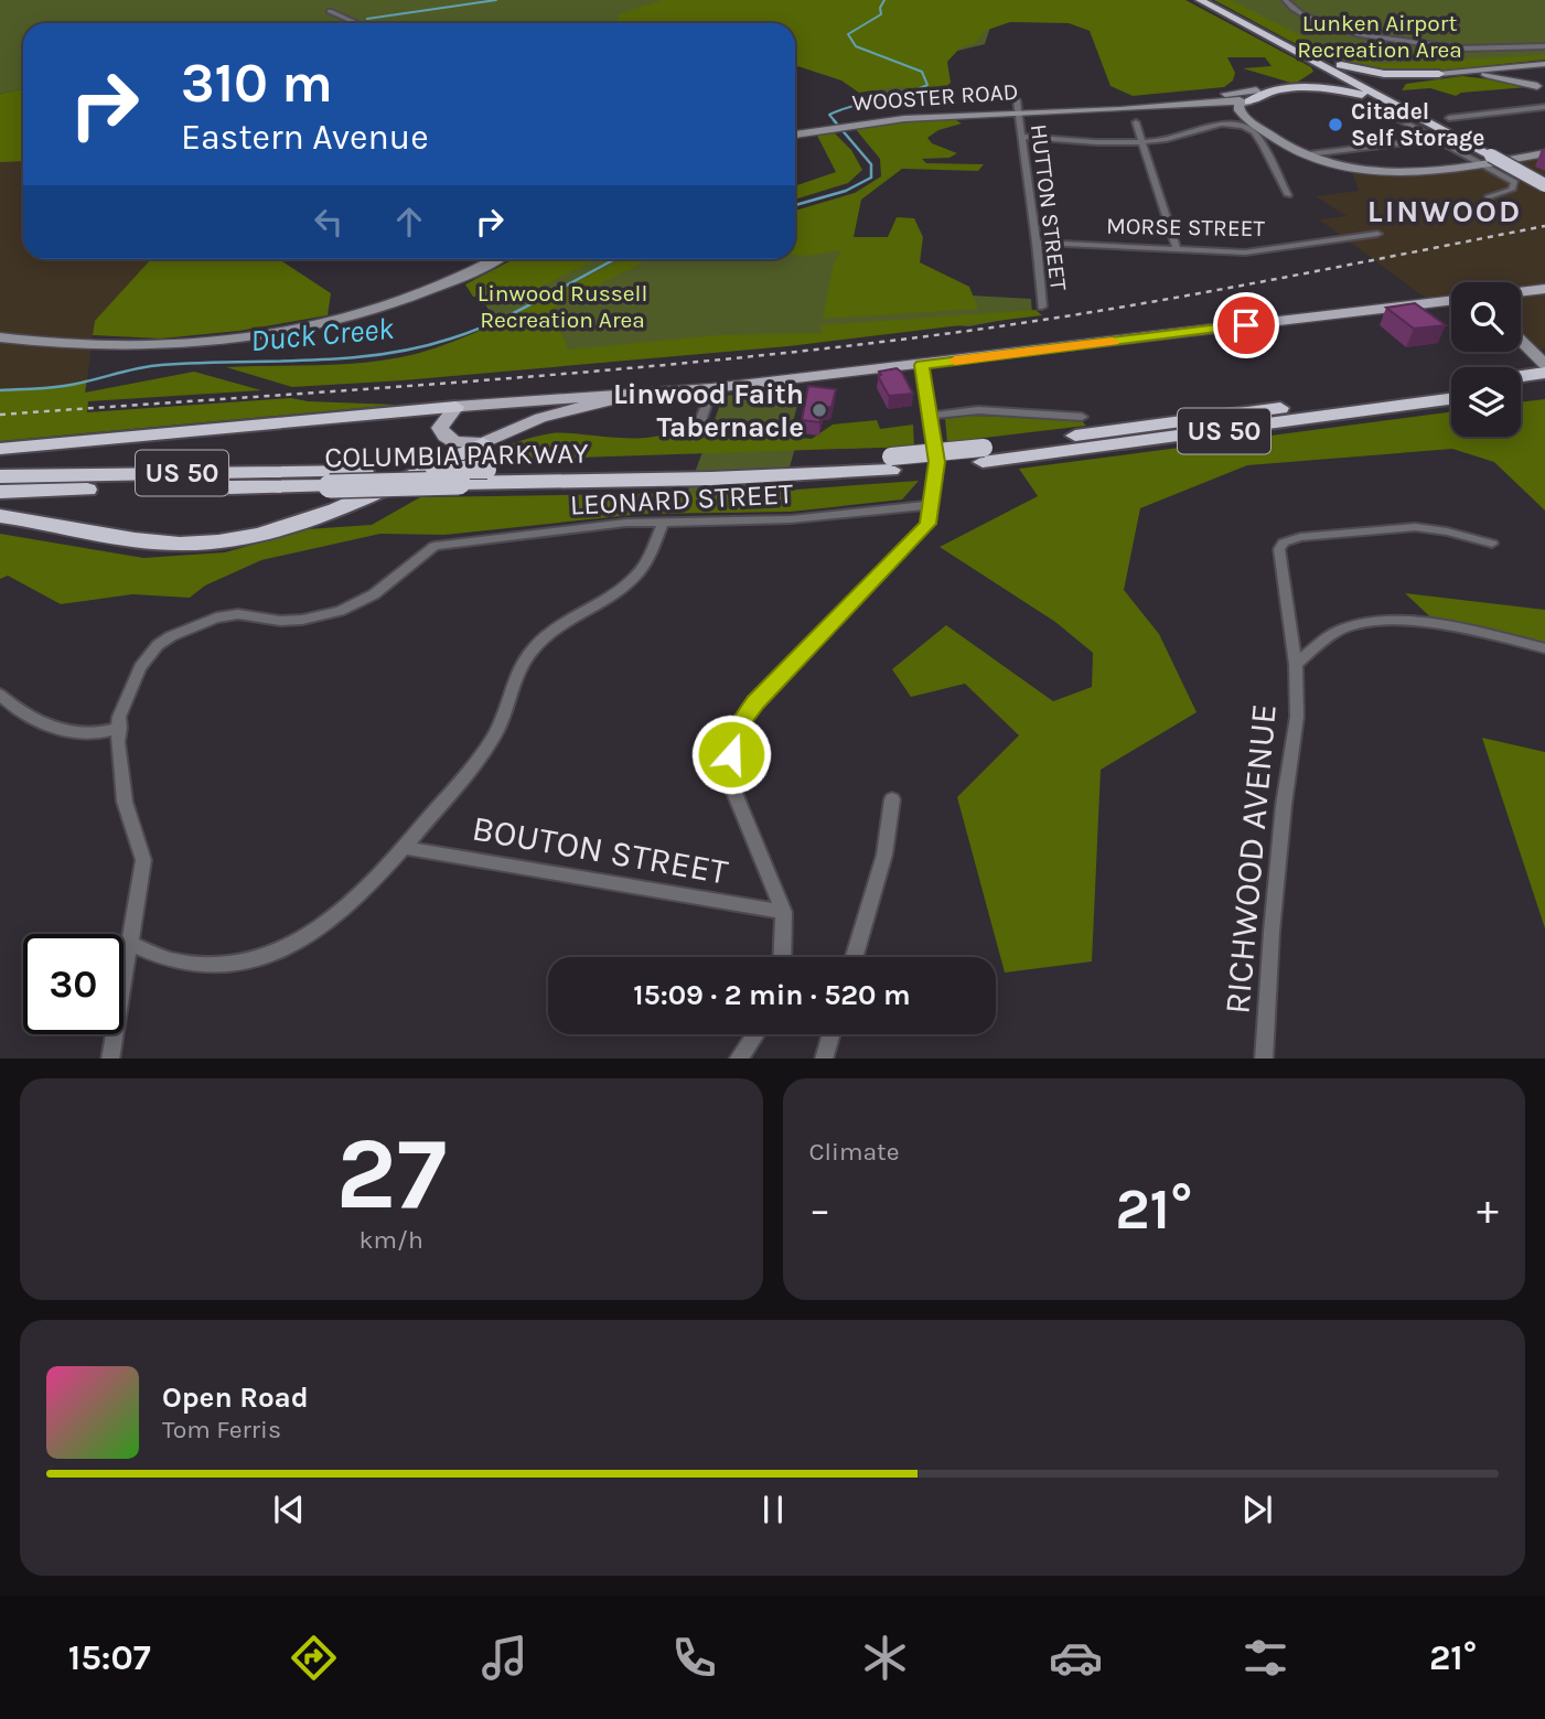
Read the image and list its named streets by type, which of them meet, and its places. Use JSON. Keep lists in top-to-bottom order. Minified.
{"streets":{"highway":["US 50","COLUMBIA PARKWAY"],"street":["WOOSTER ROAD","HUTTON STREET","MORSE STREET","LEONARD STREET","BOUTON STREET","RICHWOOD AVENUE"]},"crossings":[["WOOSTER ROAD","HUTTON STREET"],["HUTTON STREET","MORSE STREET"]],"districts":["LINWOOD"],"water":["Duck Creek"],"parks":["Lunken Airport Recreation Area","Linwood Russell Recreation Area"],"places":["Citadel Self Storage","Linwood Faith Tabernacle"],"page":{"turn":["310 m","Eastern Avenue"],"limit":"30","trip":"15:09 · 2 min · 520 m","tile":[["27","km/h"],"Climate"],"heat":["−","21°","+"],"song":["Open Road","Tom Ferris"],"tabs":["15:07","21°"]}}
